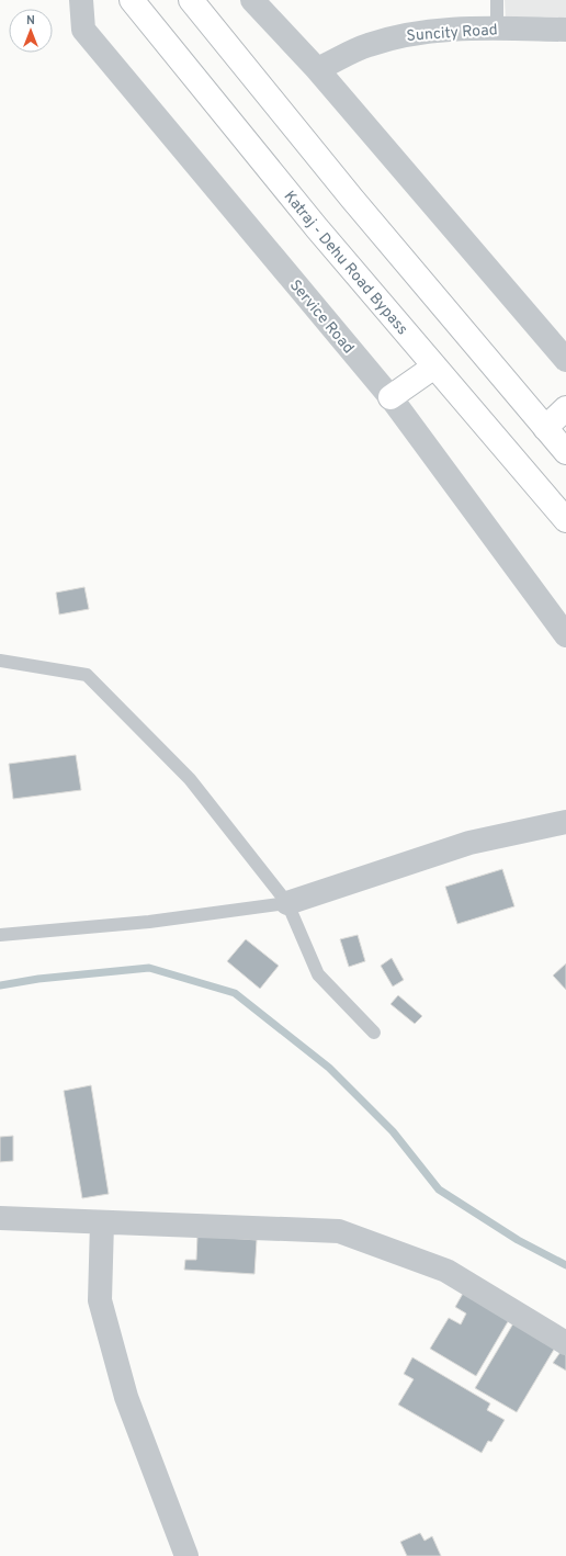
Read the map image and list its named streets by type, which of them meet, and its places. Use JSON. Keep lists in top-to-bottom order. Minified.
{"streets":{"highway":["Katraj - Dehu Road Bypass"],"street":["Suncity Road","Service Road"]},"north":"top"}
